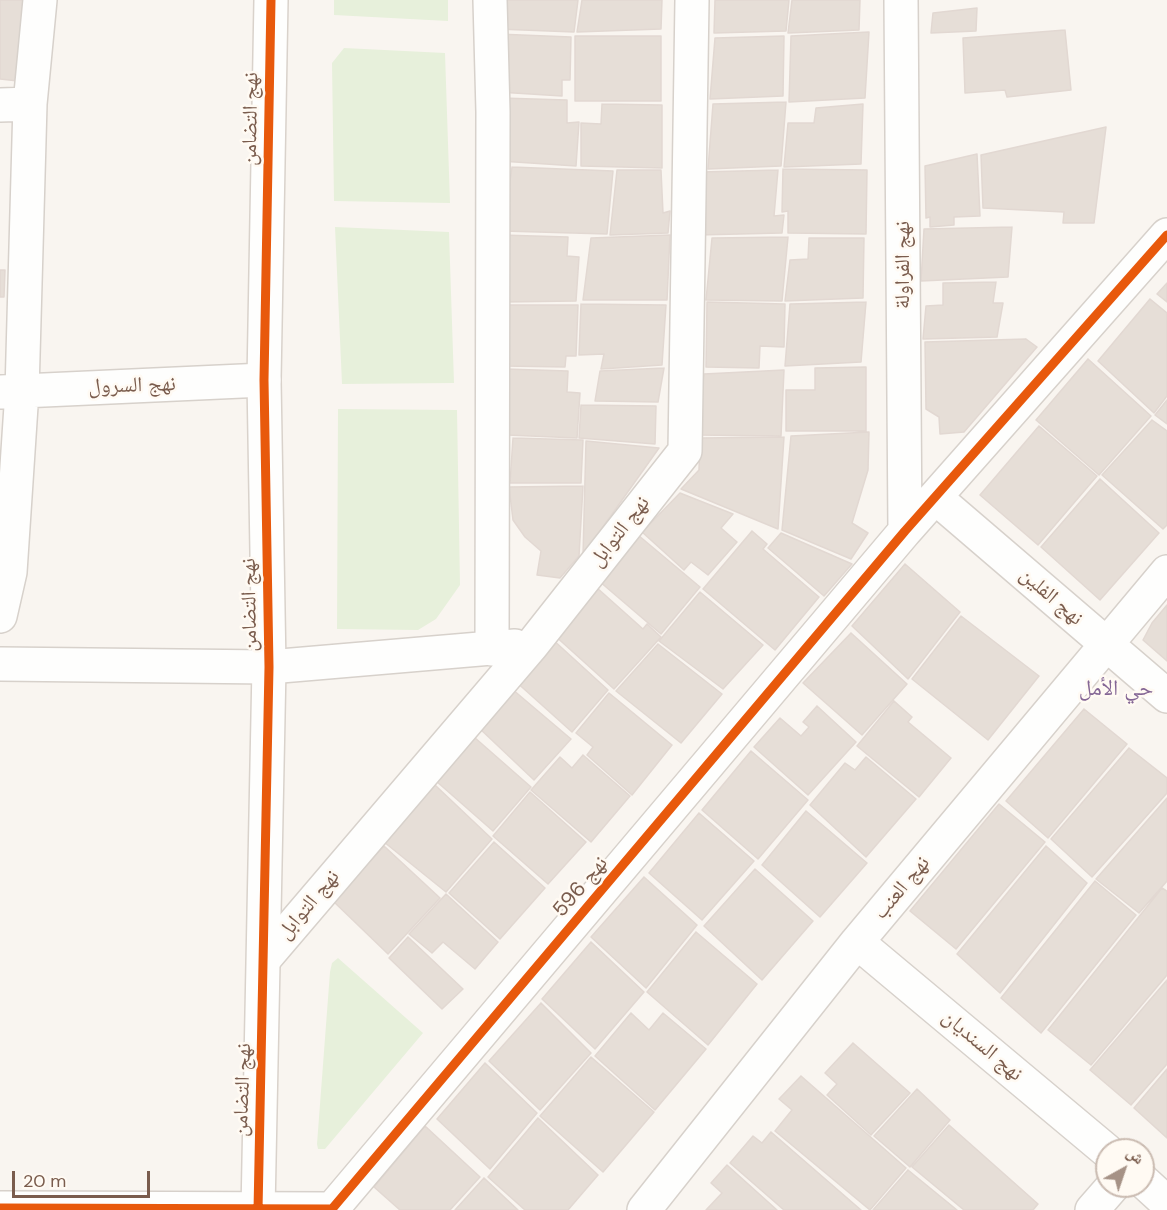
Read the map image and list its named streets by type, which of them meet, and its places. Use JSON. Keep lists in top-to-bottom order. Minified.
{"streets":{"street":["نهج التضامن","نهج الفراولة","نهج السرول","نهج التوابل","نهج الفلين","نهج 596","نهج العنب","نهج السنديان"]},"crossings":[["نهج التضامن","نهج السرول"],["نهج التضامن","نهج التوابل"],["نهج التضامن","نهج 596"],["نهج الفراولة","نهج 596"],["نهج الفلين","نهج 596"],["نهج الفلين","نهج العنب"],["نهج العنب","نهج السنديان"]],"districts":["حي الأمل"],"scale_bar":"20 m","north":"top right"}
